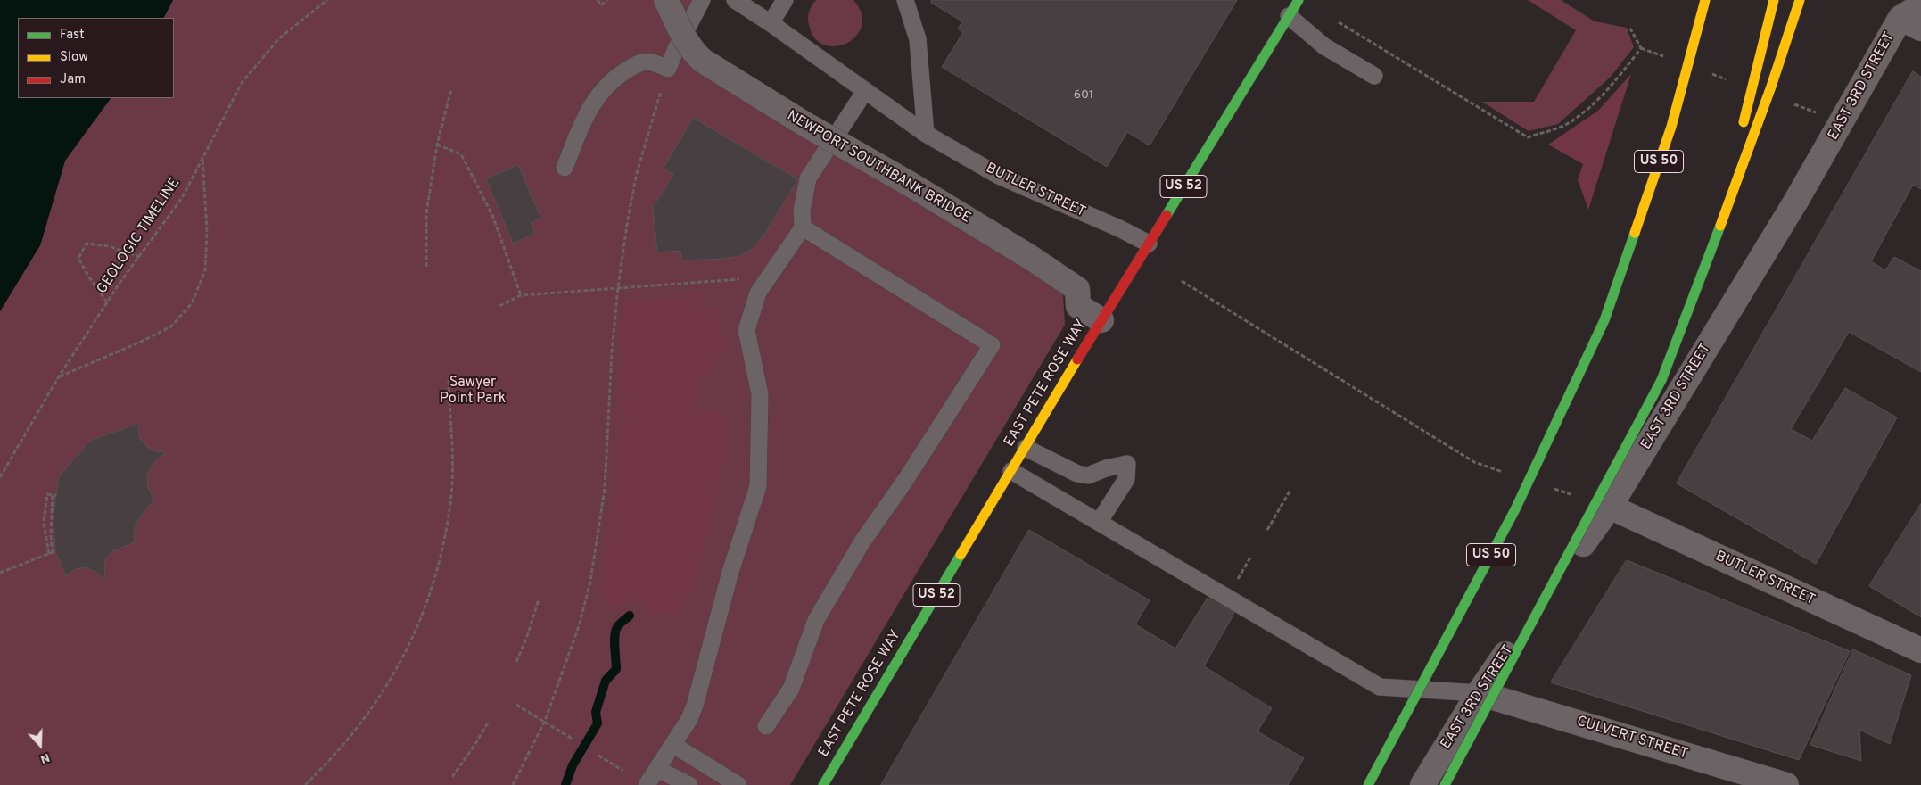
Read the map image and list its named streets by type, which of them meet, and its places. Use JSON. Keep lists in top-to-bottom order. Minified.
{"streets":{"main road":["US 50","US 52","EAST PETE ROSE WAY"],"street":["EAST 3RD STREET","NEWPORT SOUTHBANK BRIDGE","BUTLER STREET","CULVERT STREET"],"path":["GEOLOGIC TIMELINE"]},"crossings":[["EAST 3RD STREET","BUTLER STREET"],["EAST 3RD STREET","CULVERT STREET"],["NEWPORT SOUTHBANK BRIDGE","EAST PETE ROSE WAY"],["BUTLER STREET","EAST PETE ROSE WAY"]],"parks":["Sawyer Point Park"],"house_numbers":["601"],"legend":["Fast","Slow","Jam"],"north":"bottom"}
